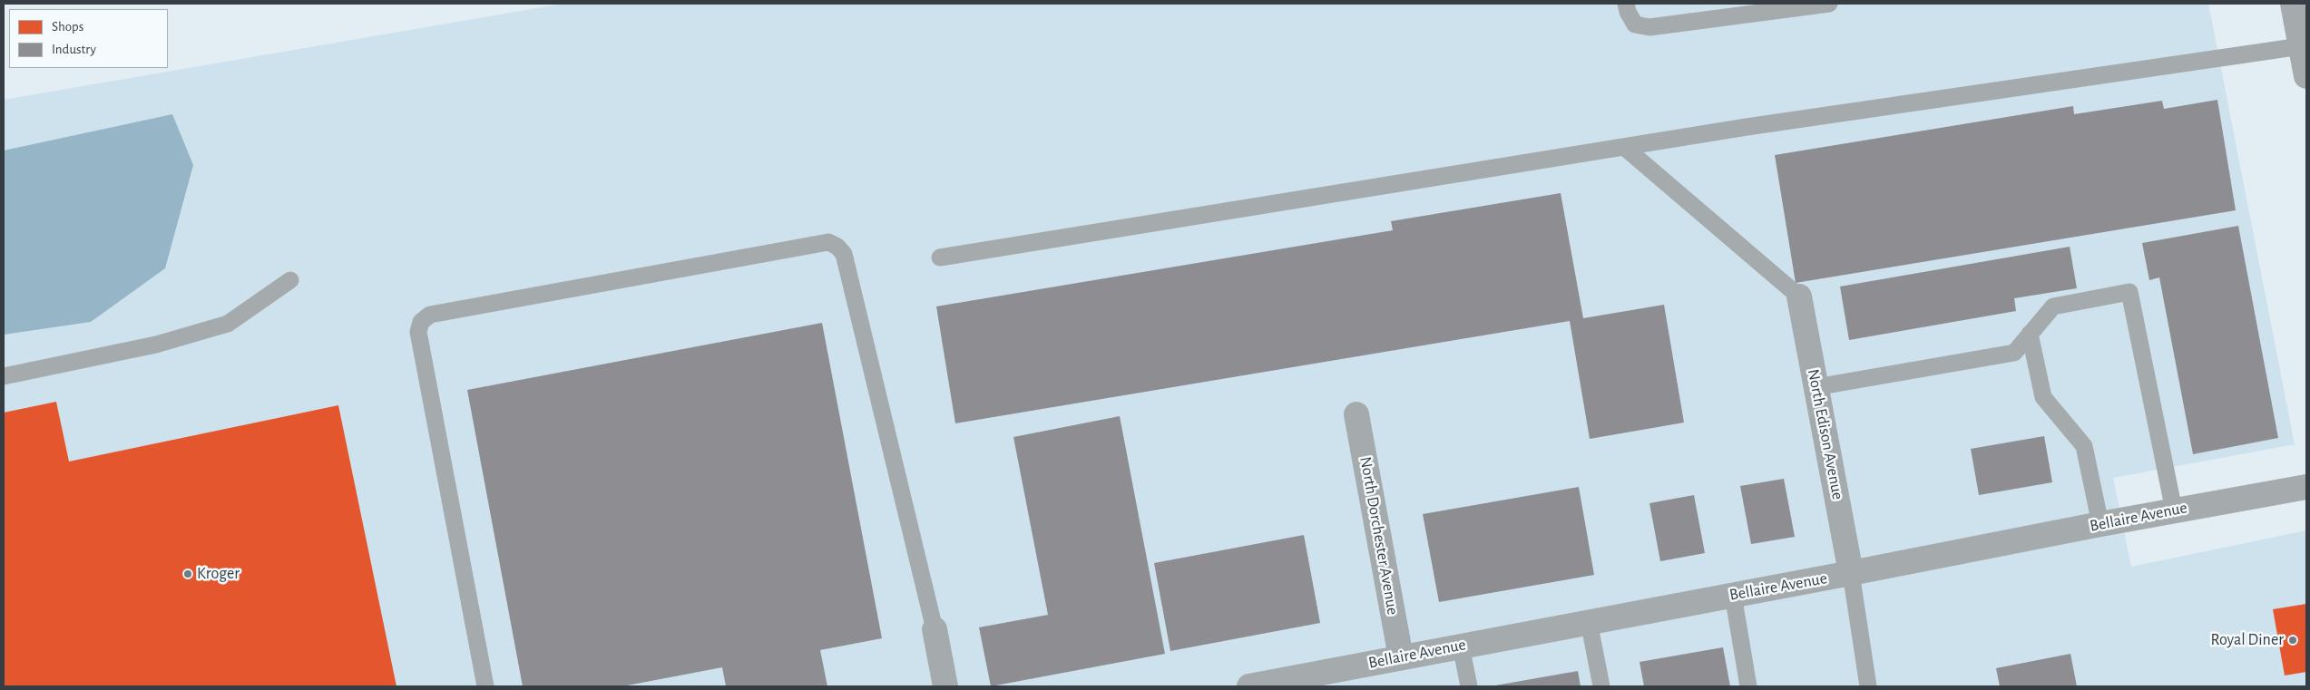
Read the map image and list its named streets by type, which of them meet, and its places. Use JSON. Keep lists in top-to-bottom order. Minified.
{"streets":{"street":["North Edison Avenue","Bellaire Avenue","North Dorchester Avenue"]},"crossings":[["North Edison Avenue","Bellaire Avenue"],["Bellaire Avenue","North Dorchester Avenue"]],"places":["Kroger","Royal Diner"],"legend":["Shops","Industry"]}
